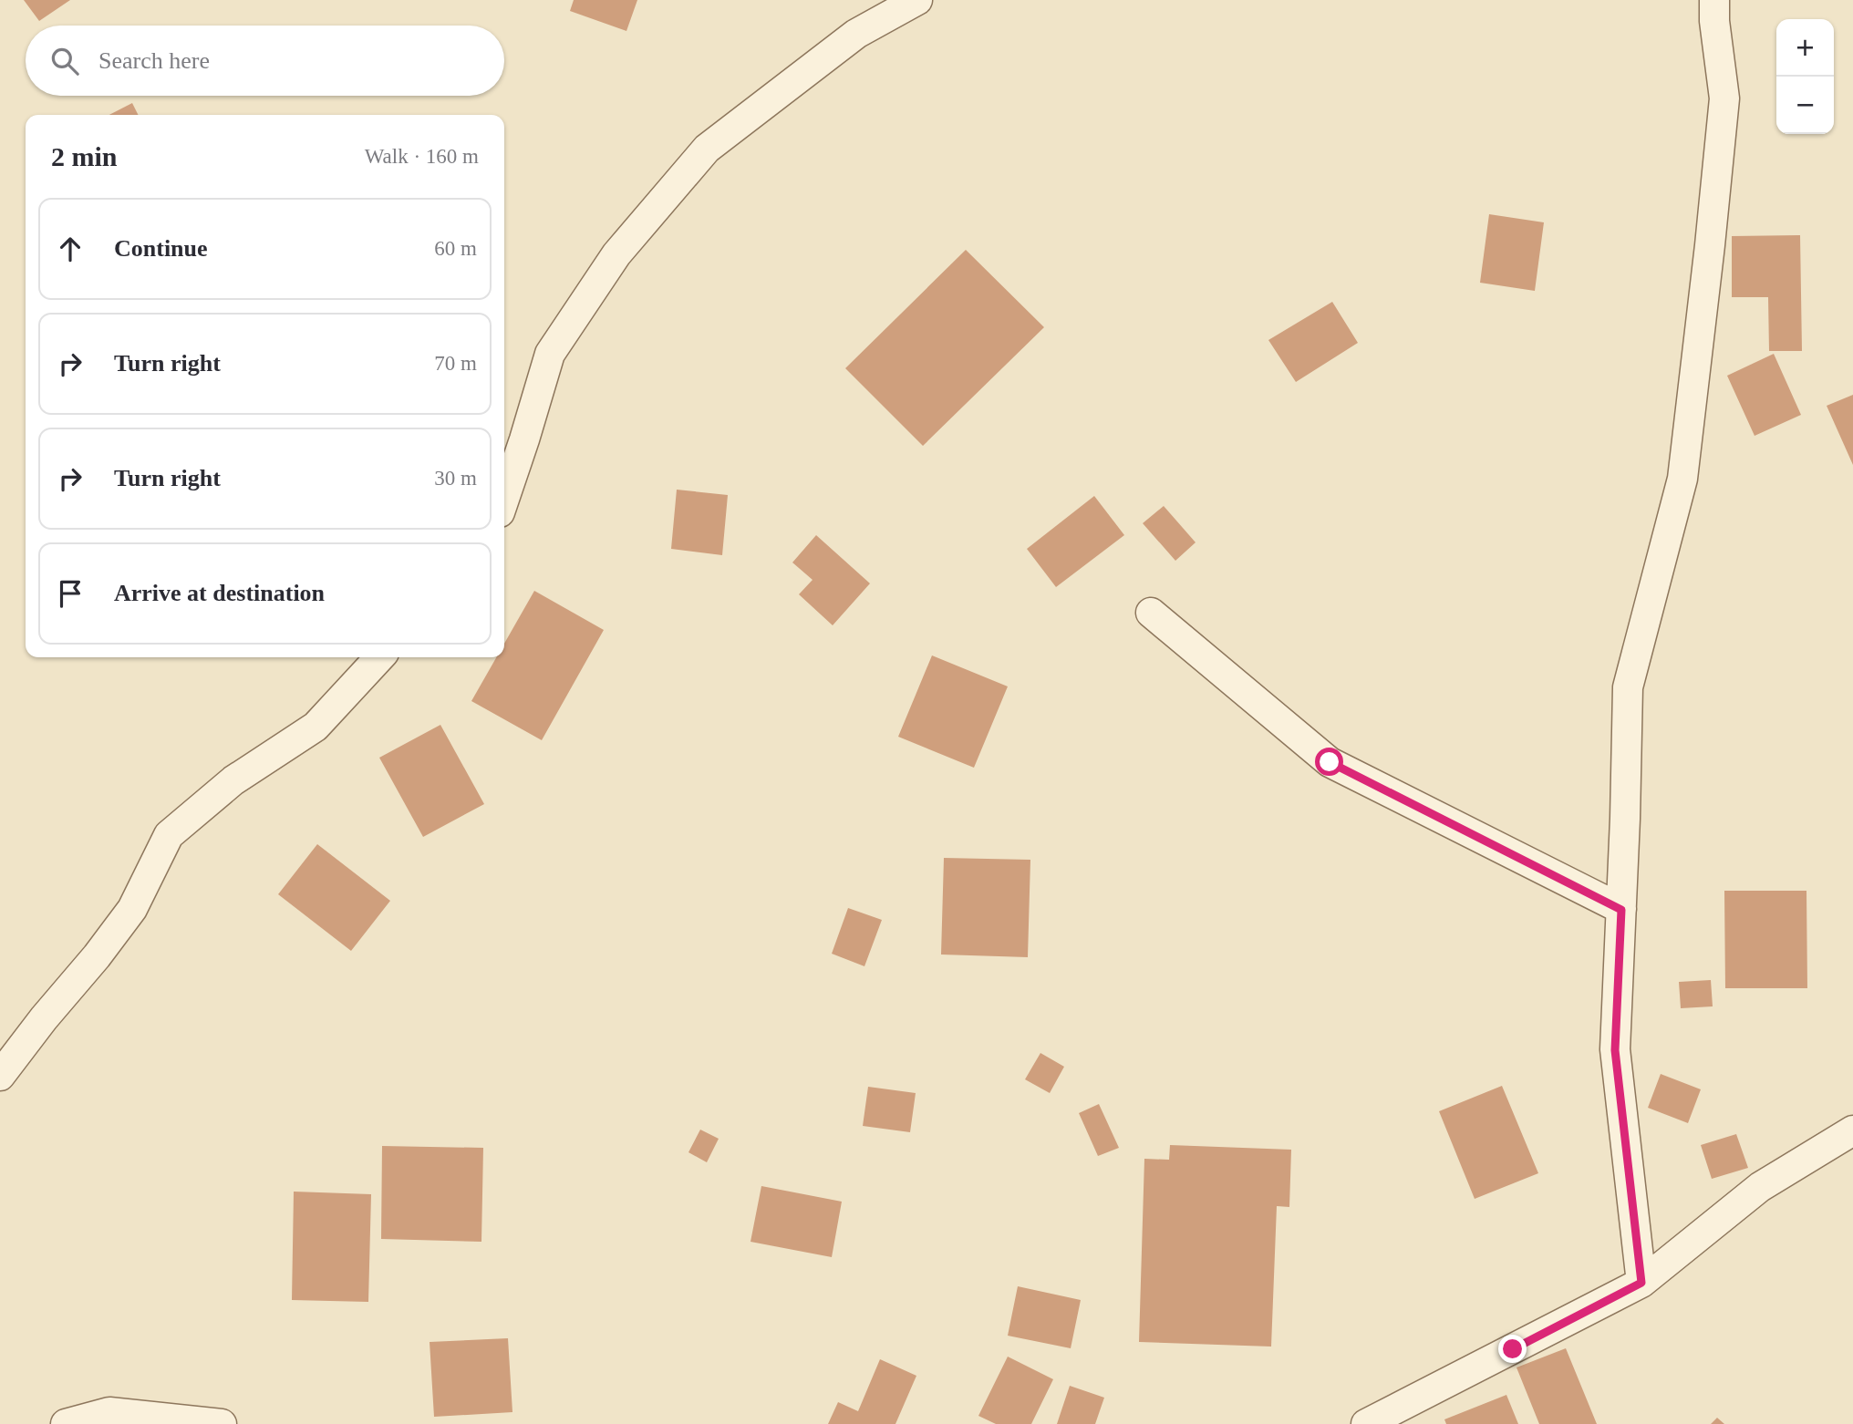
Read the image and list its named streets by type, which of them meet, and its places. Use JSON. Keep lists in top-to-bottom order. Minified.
{"page":{"map_buttons":["+","−"],"search":"Search here","heading":["2 min","Walk · 160 m"],"list":[["Continue","60 m"],["Turn right","70 m"],["Turn right","30 m"],"Arrive at destination"]}}
